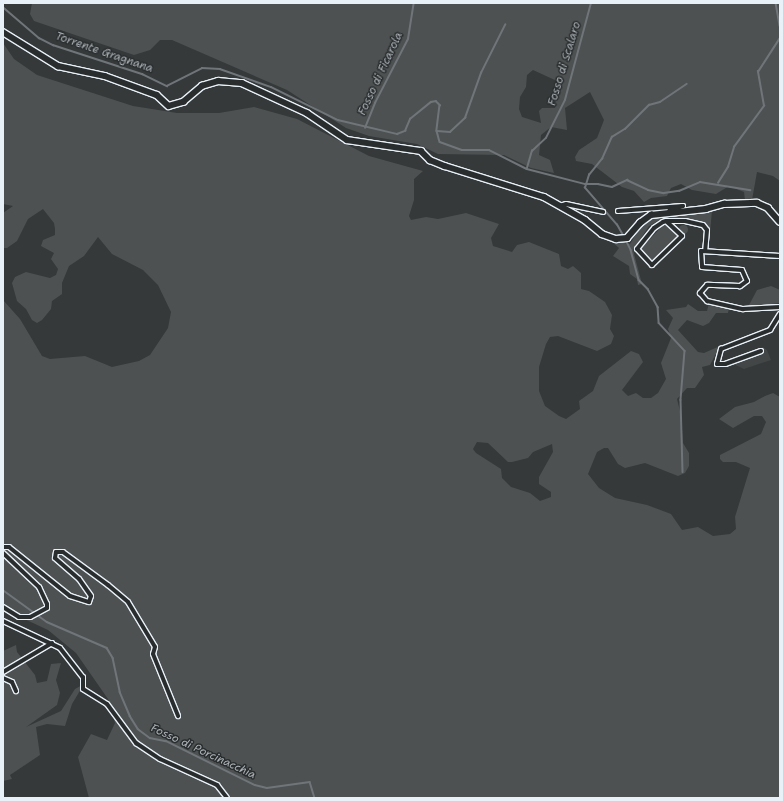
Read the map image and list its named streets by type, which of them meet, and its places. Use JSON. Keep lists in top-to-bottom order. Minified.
{"water":["Torrente Gragnana","Fosso di Scalaro","Fosso di Ficarola","Fosso di Porcinacchia"]}
